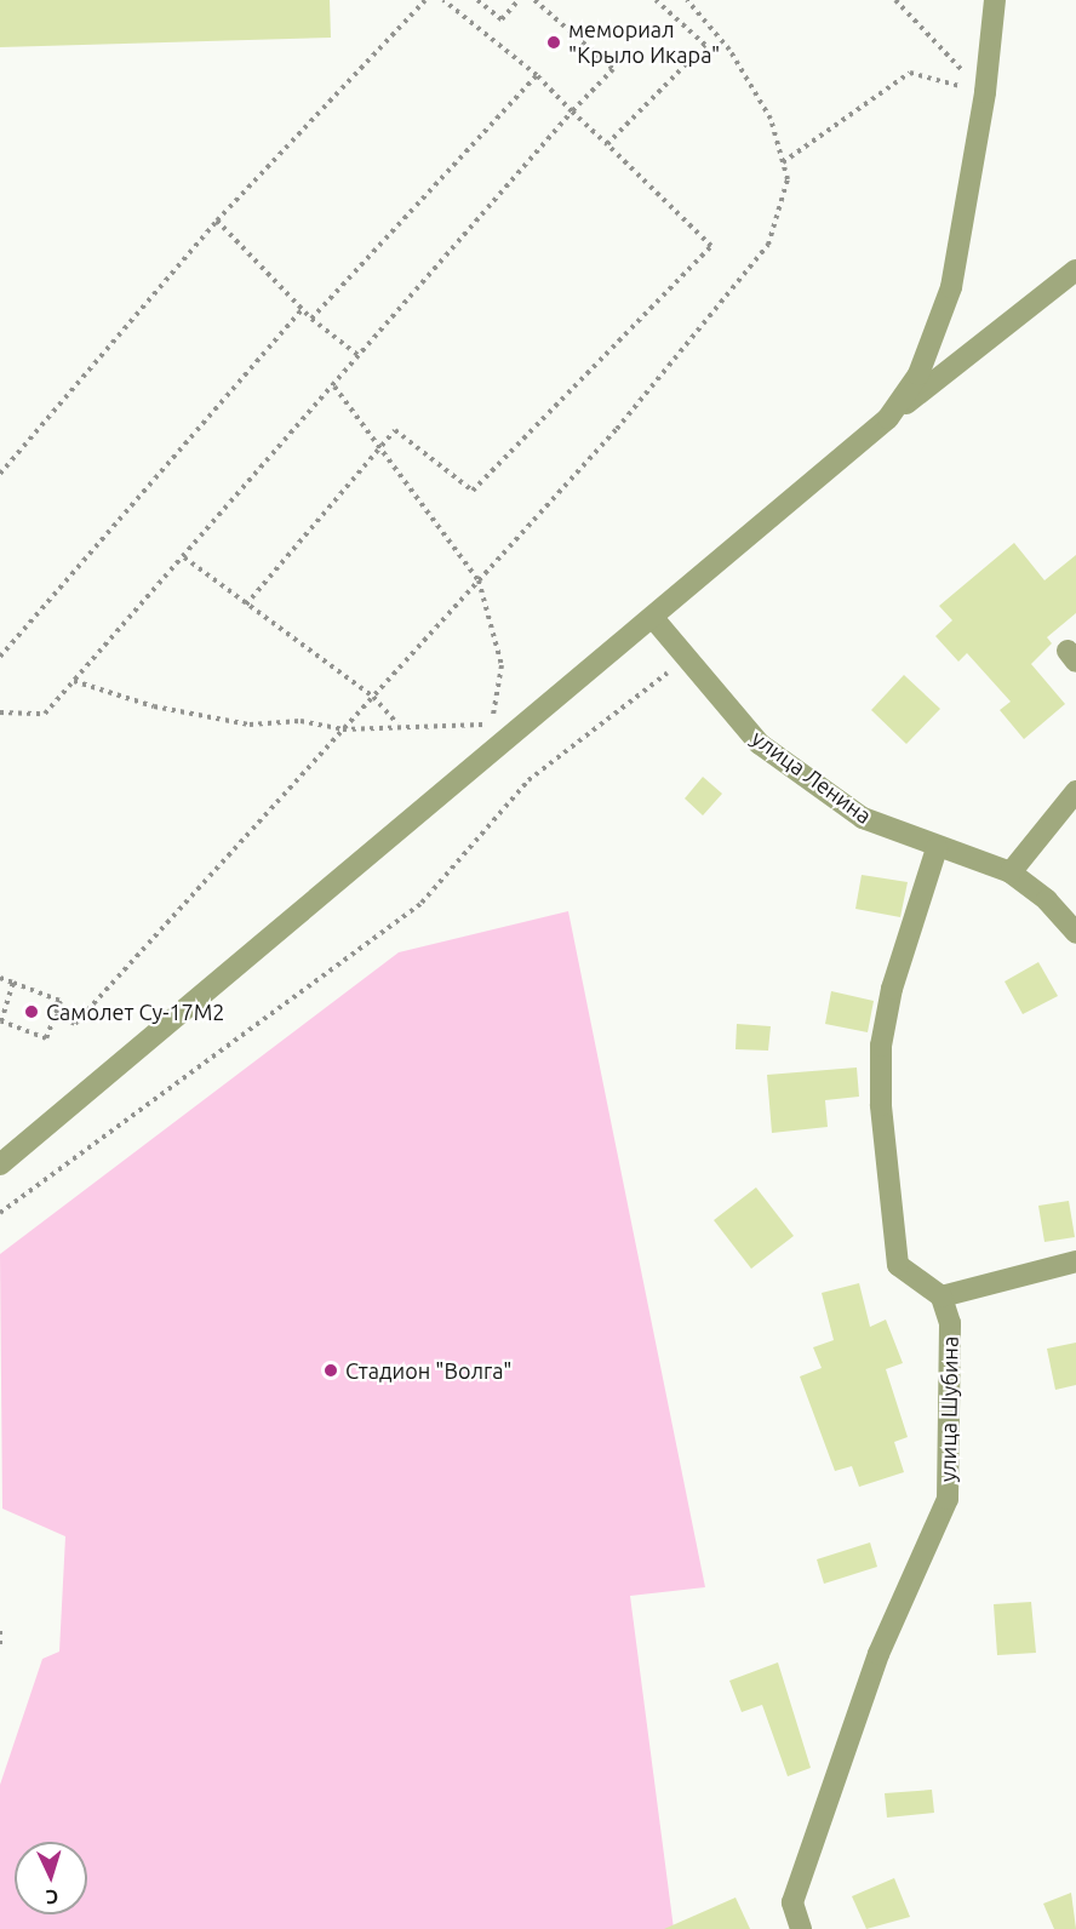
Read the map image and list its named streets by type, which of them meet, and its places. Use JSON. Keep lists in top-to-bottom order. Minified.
{"streets":{"street":["улица Ленина","улица Шубина"]},"places":["мемориал \"Крыло Икара\"","Самолет Су-17М2","Стадион \"Волга\""],"north":"bottom"}
